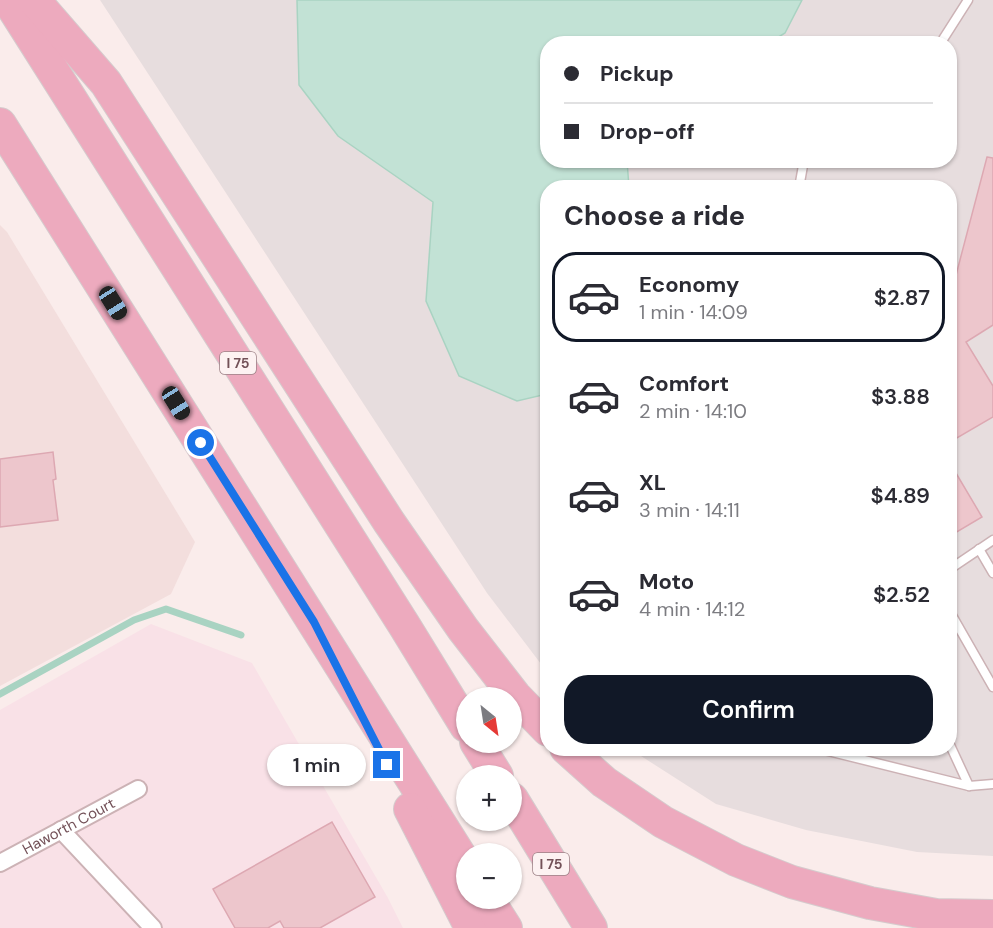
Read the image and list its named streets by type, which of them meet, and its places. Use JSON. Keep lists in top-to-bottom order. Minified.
{"streets":{"highway":["I 75"],"street":["Haworth Court"]},"north":"bottom right","page":{"banner":["Pickup","Drop-off"],"heading":"Choose a ride","list":[{"name":"Economy","note":"1 min · 14:09","value":"$2.87"},{"name":"Comfort","note":"2 min · 14:10","value":"$3.88"},{"name":"XL","note":"3 min · 14:11","value":"$4.89"},{"name":"Moto","note":"4 min · 14:12","value":"$2.52"}],"buttons":"Confirm","map_buttons":["+","−"],"bubble":"1 min"}}
